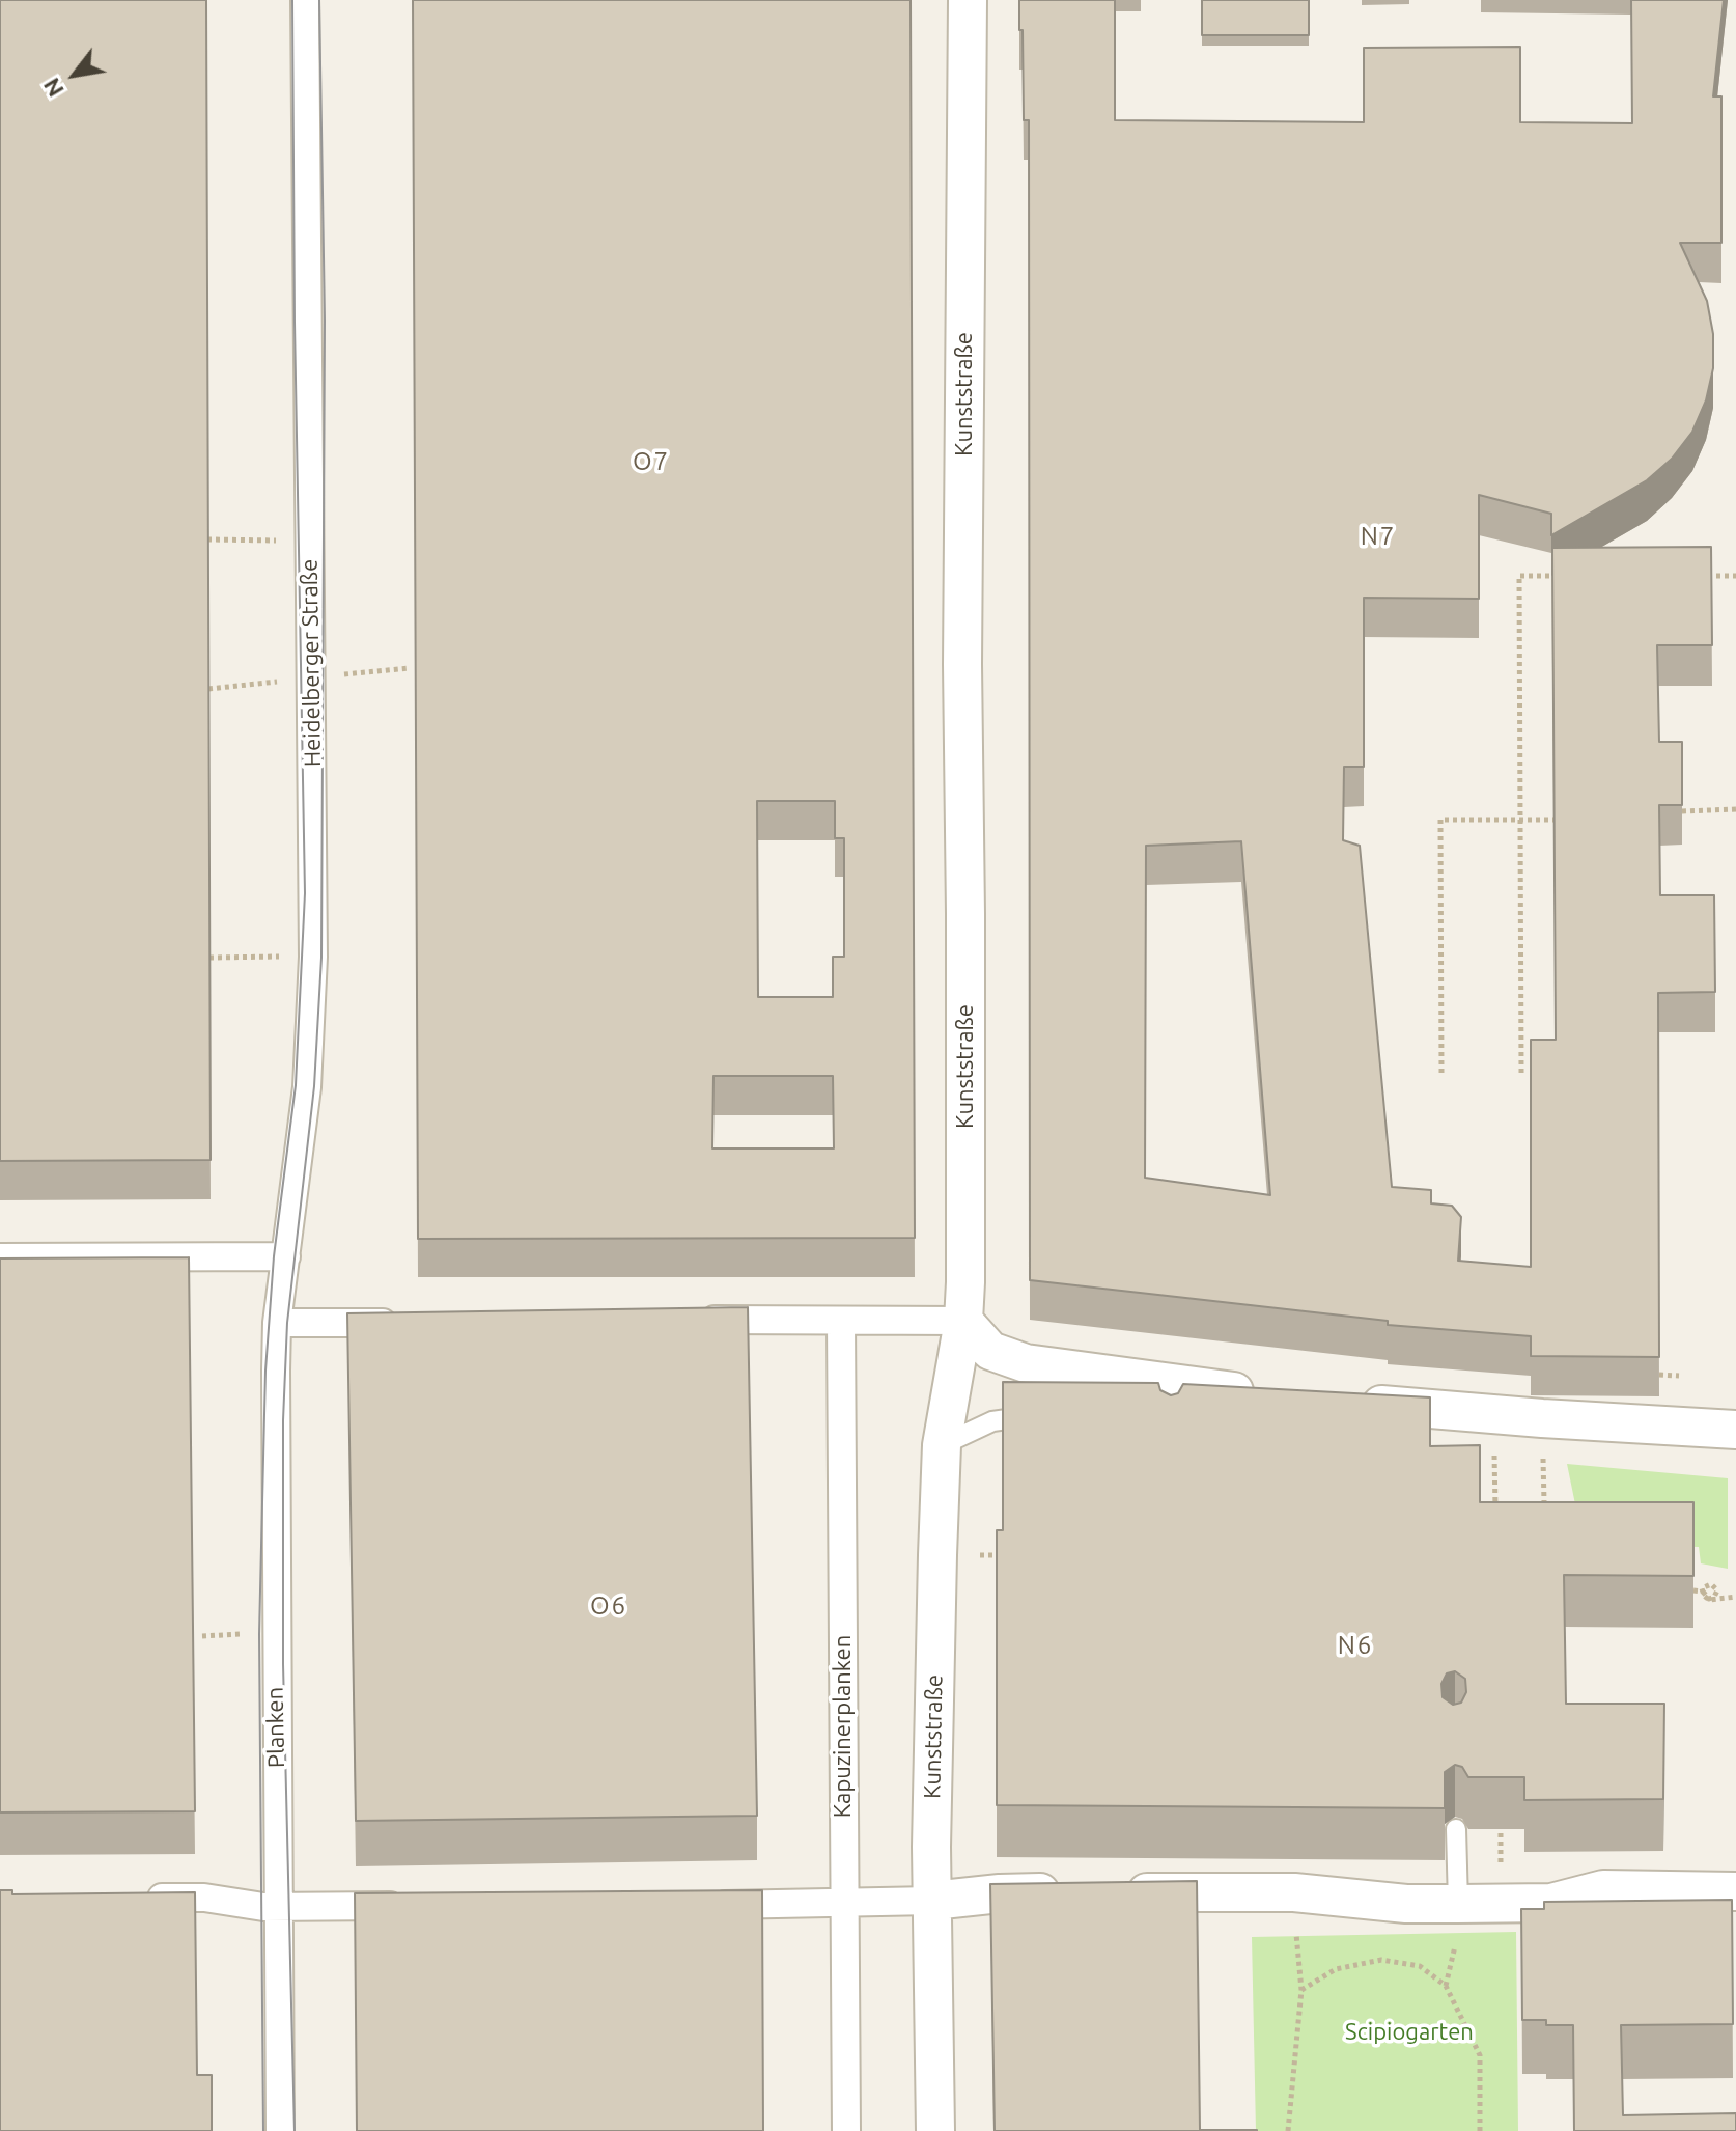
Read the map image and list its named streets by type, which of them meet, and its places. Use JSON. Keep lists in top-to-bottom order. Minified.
{"streets":{"street":["Kunststraße","Heidelberger Straße","Kapuzinerplanken","Planken"]},"crossings":[["Heidelberger Straße","Planken"]],"districts":["O7","N7","O6","N6"],"parks":["Scipiogarten"],"north":"bottom left"}
